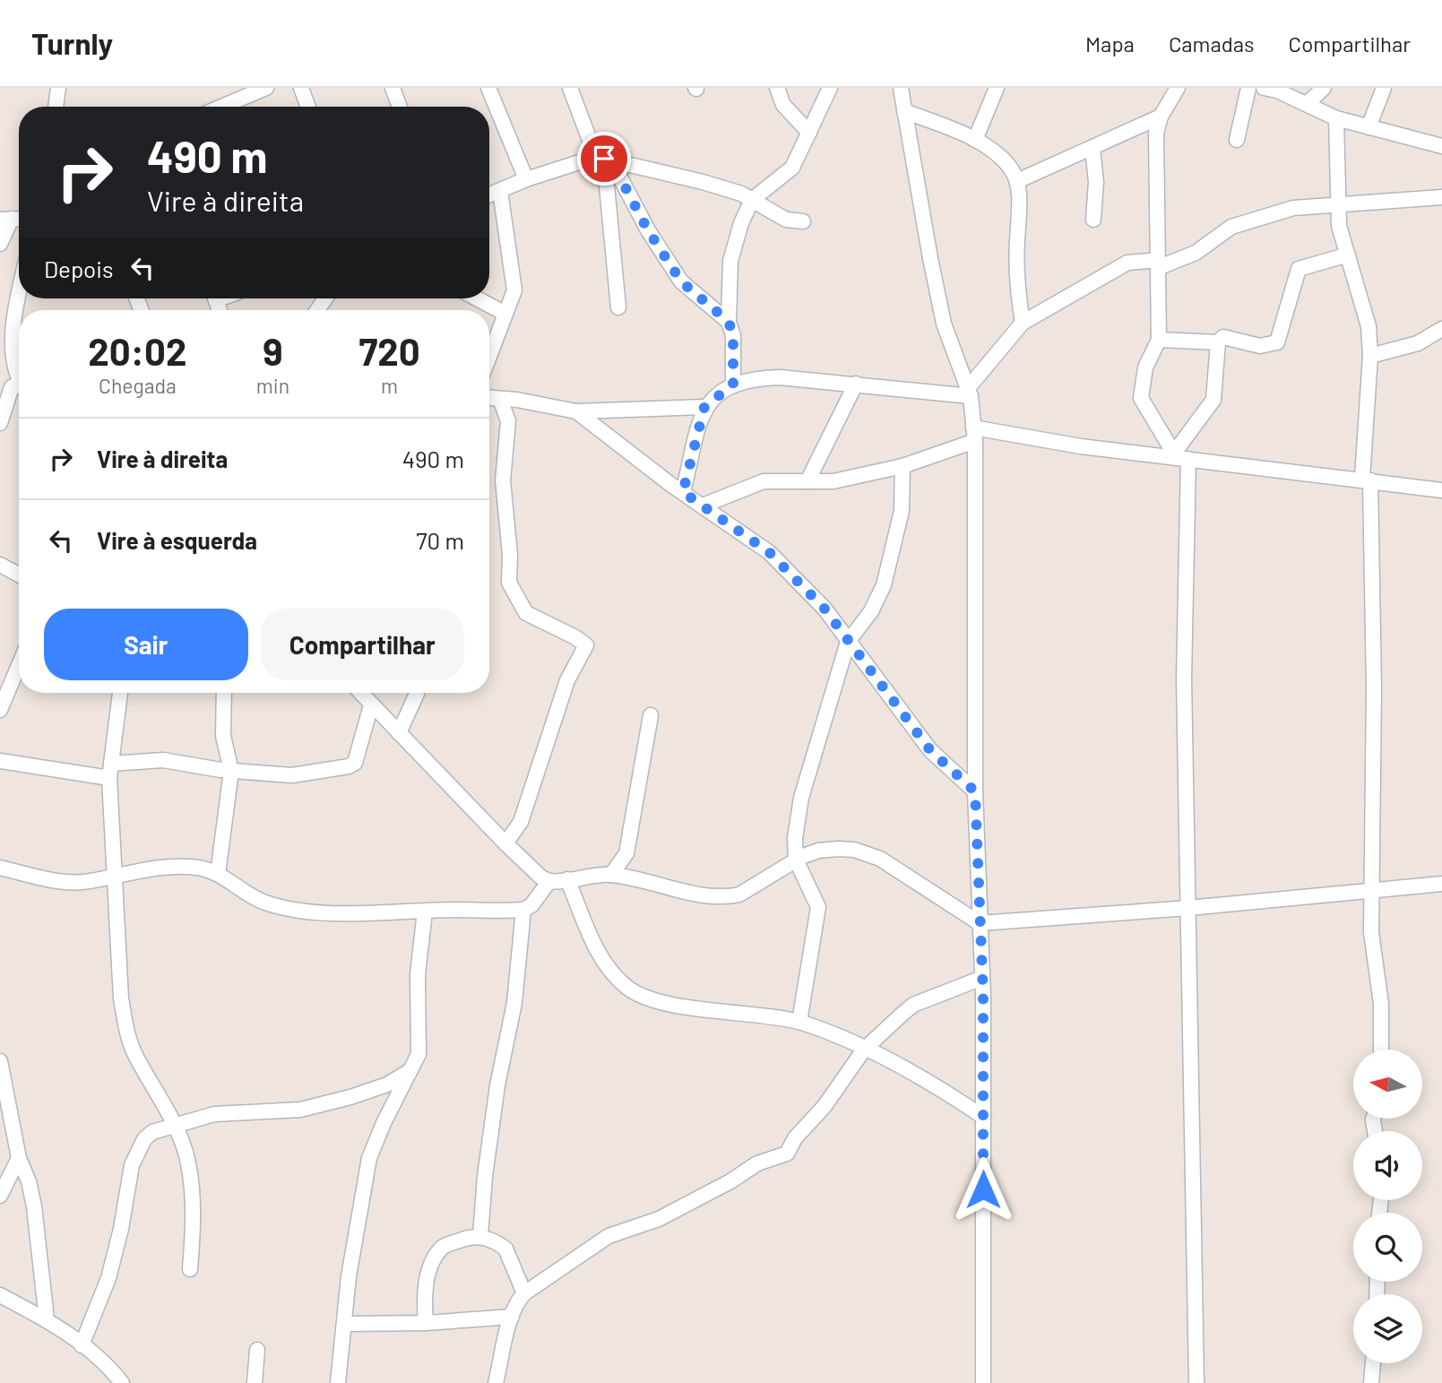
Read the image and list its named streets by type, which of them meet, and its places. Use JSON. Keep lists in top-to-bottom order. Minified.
{"north":"left","page":{"header":"Turnly","nav":["Mapa","Camadas","Compartilhar"],"turn":["490 m","Vire à direita"],"then":"Depois","eta":["20:02","Chegada","9","min","720","m"],"list":[{"name":"Vire à direita","value":"490 m"},{"name":"Vire à esquerda","value":"70 m"}],"buttons":["Sair","Compartilhar"]}}
